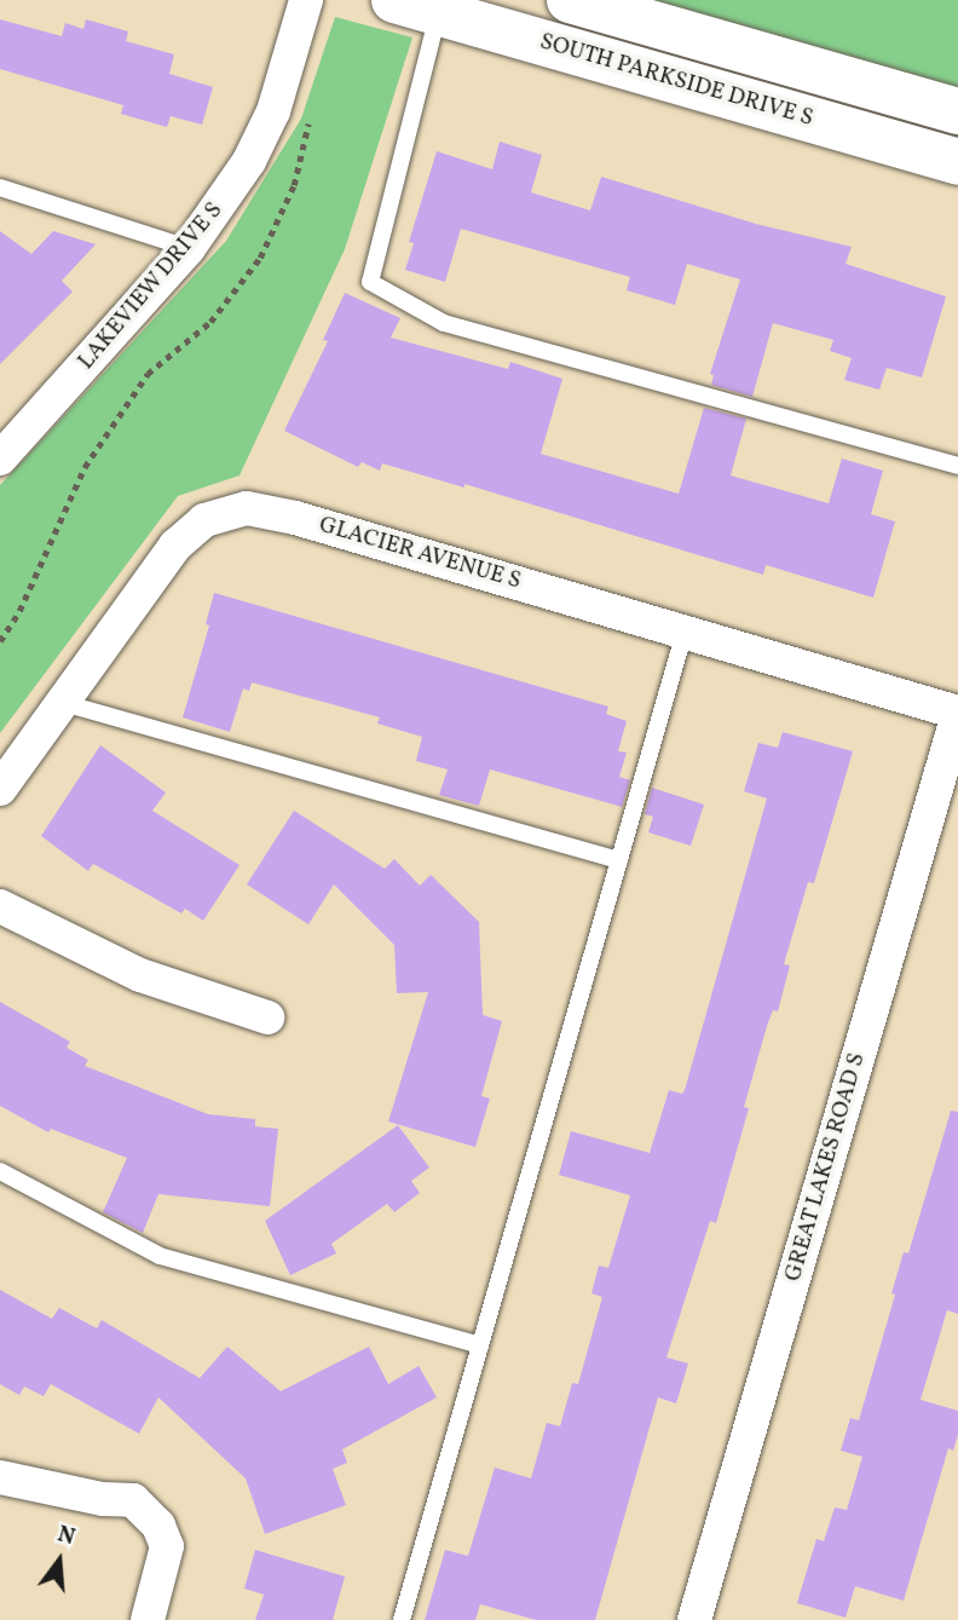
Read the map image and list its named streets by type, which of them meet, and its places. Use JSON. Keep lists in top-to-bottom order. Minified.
{"streets":{"main road":["SOUTH PARKSIDE DRIVE S"],"street":["LAKEVIEW DRIVE S","GLACIER AVENUE S","GREAT LAKES ROAD S"]},"crossings":[["GLACIER AVENUE S","GREAT LAKES ROAD S"]],"north":"top"}
